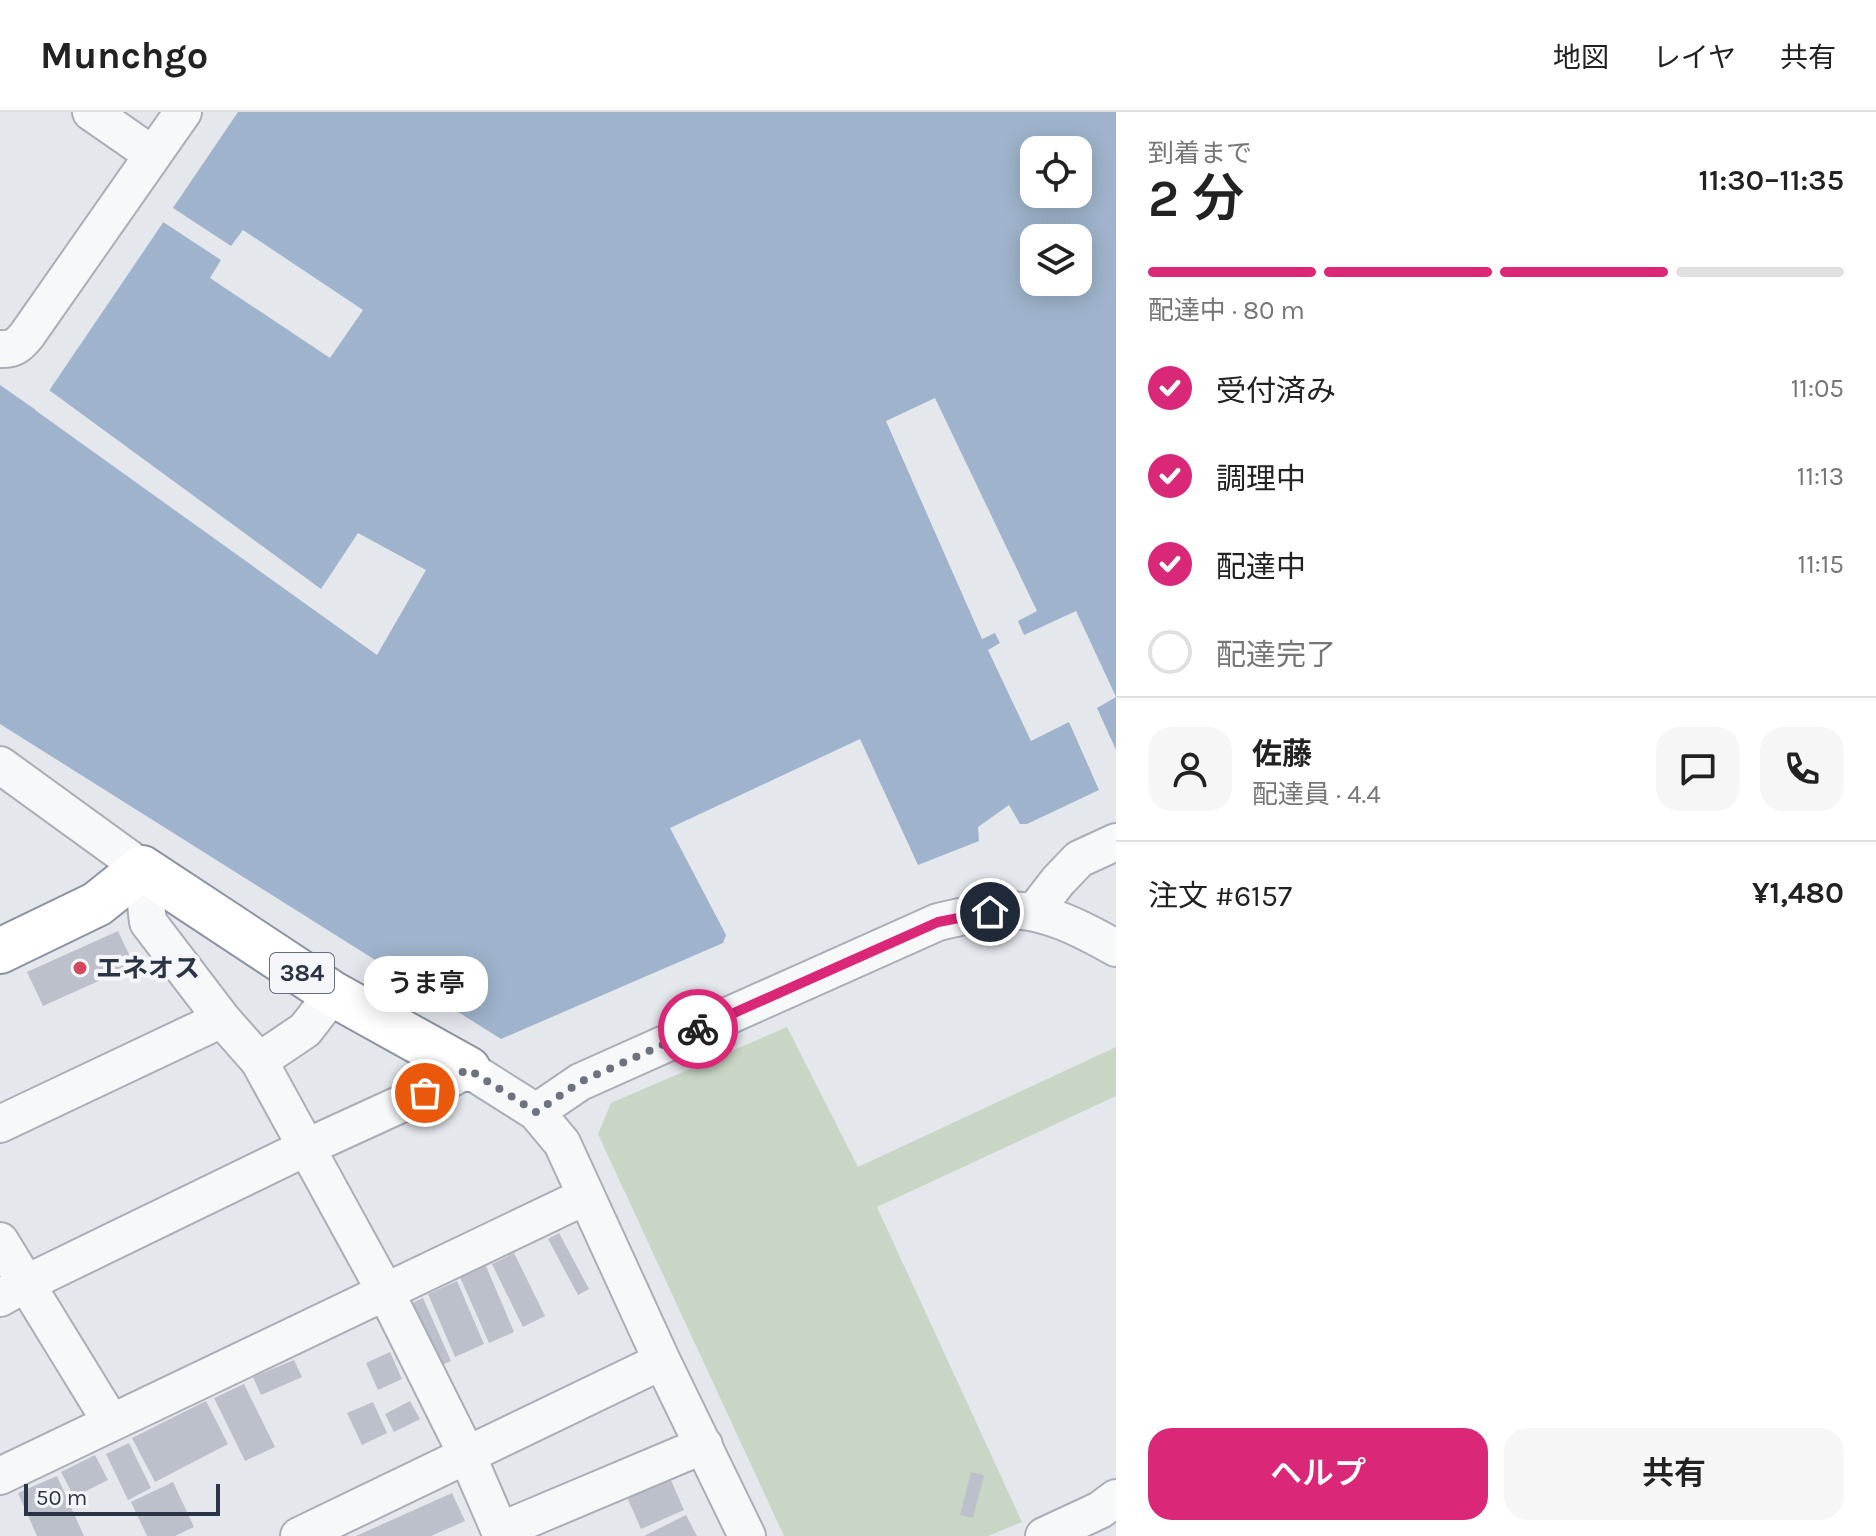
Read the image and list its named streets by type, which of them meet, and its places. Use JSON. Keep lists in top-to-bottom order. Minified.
{"streets":{"highway":["384"]},"places":["エネオス","うま亭"],"scale_bar":"50 m","page":{"header":"Munchgo","nav":["地図","レイヤ","共有"],"heading":["2 分","到着まで","11:30–11:35"],"panel":["佐藤","配達員 · 4.4","注文 #6157","¥1,480"],"bar":"配達中 · 80 m","list":[["受付済み","11:05"],["調理中","11:13"],["配達中","11:15"],"配達完了"],"bubble":"うま亭","buttons":["ヘルプ","共有"],"scale":"50 m"}}
